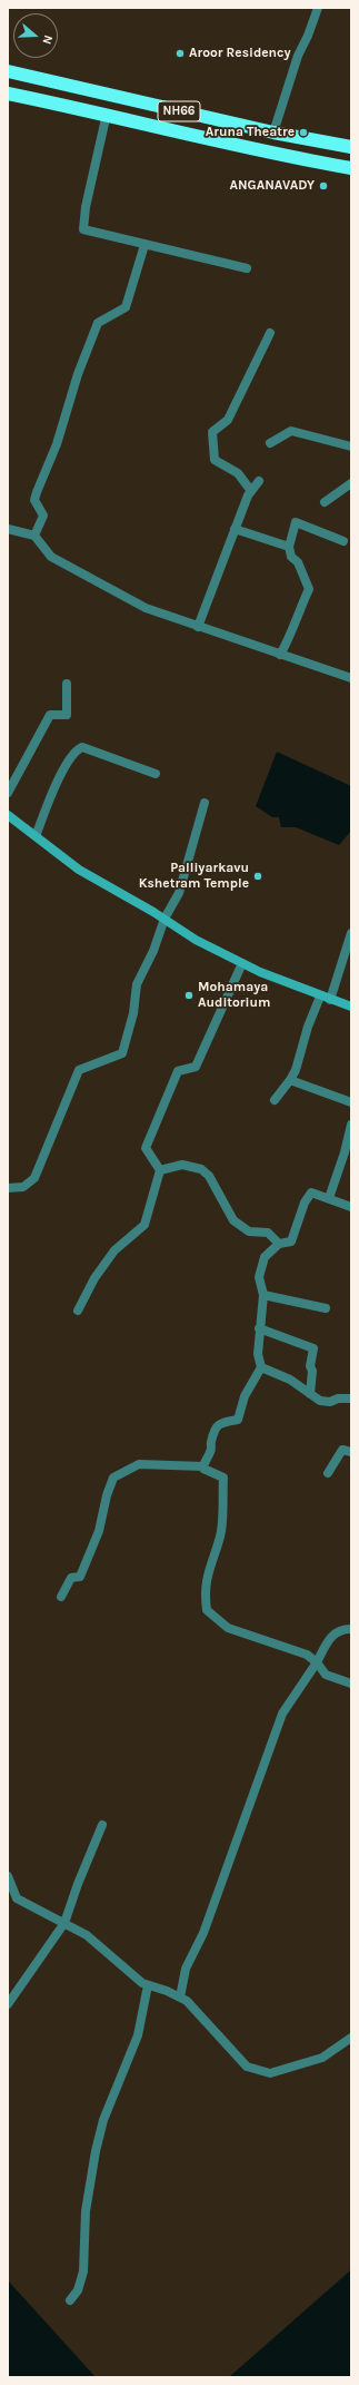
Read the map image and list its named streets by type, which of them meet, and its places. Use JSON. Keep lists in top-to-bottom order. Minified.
{"streets":{"highway":["NH66"]},"places":["Aroor Residency","Aruna Theatre","ANGANAVADY","Palliyarkavu Kshetram Temple","Mohamaya Auditorium"],"north":"right"}
